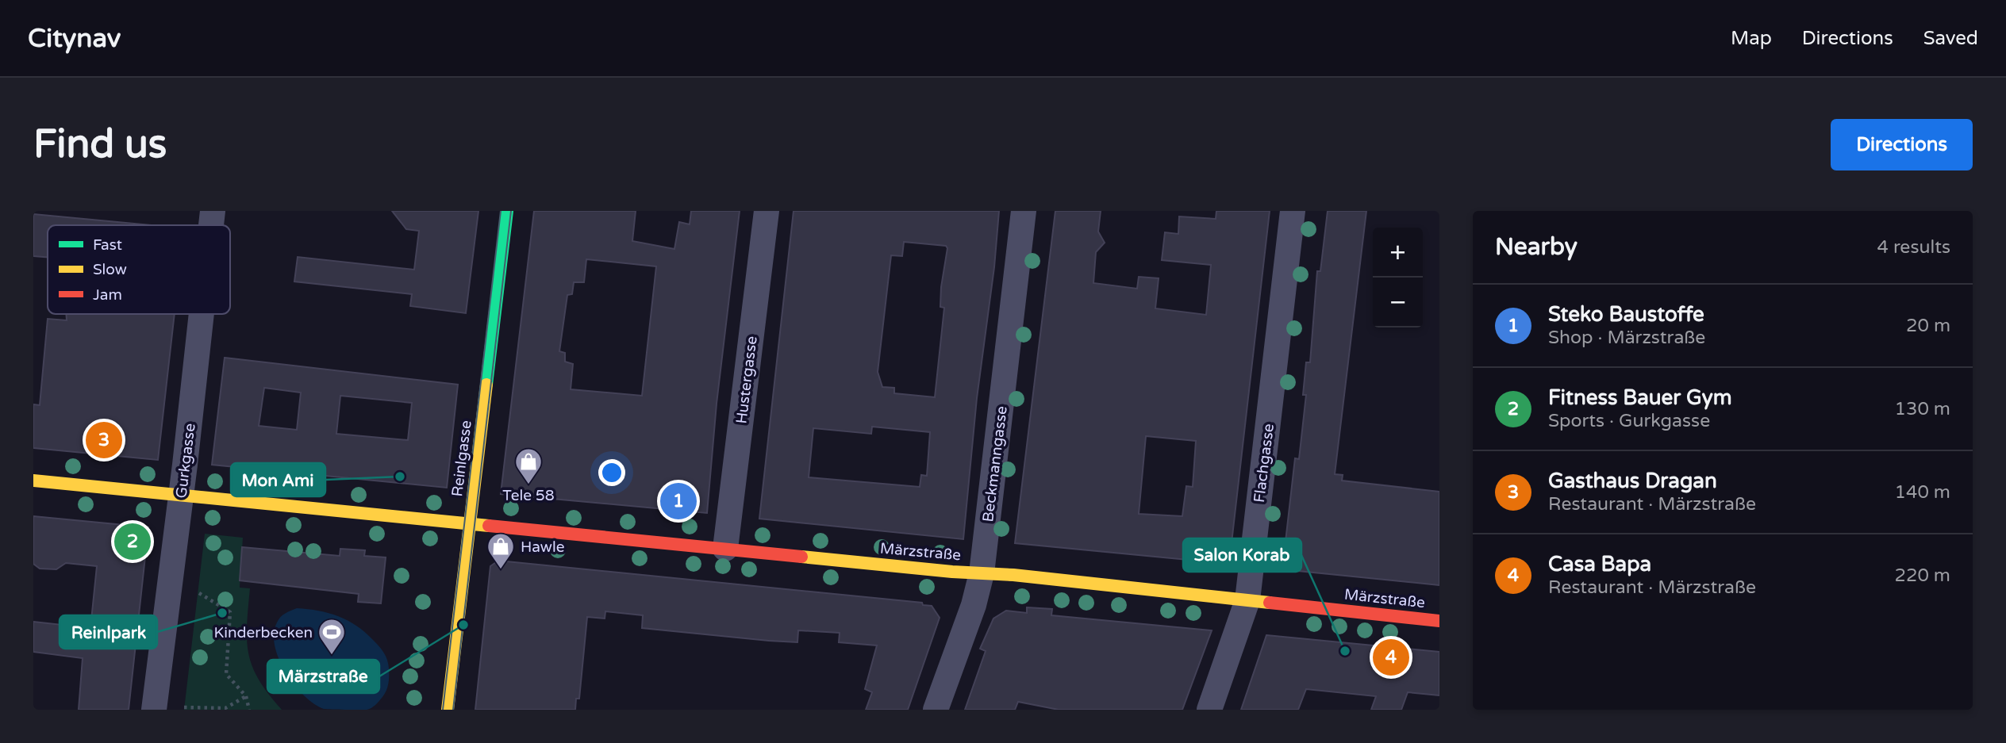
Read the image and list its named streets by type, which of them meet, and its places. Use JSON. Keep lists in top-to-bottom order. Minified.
{"streets":{"street":["Hustergasse","Reinlgasse","Gurkgasse","Flachgasse","Beckmanngasse","Märzstraße"]},"crossings":[["Hustergasse","Märzstraße"],["Reinlgasse","Märzstraße"],["Gurkgasse","Märzstraße"],["Flachgasse","Märzstraße"],["Beckmanngasse","Märzstraße"]],"places":{"other":["Mon Ami","Reinlpark","Märzstraße","Salon Korab"],"shop":["Tele 58","Hawle"],"sports":["Kinderbecken"]},"legend":["Fast","Slow","Jam"],"page":{"header":"Citynav","nav":["Map","Directions","Saved"],"buttons":"Directions","title":"Find us","heading":["Nearby","4 results"],"map_buttons":["+","−"],"list":[{"mark":"1","name":"Steko Baustoffe","note":"Shop · Märzstraße","value":"20 m"},{"mark":"2","name":"Fitness Bauer Gym","note":"Sports · Gurkgasse","value":"130 m"},{"mark":"3","name":"Gasthaus Dragan","note":"Restaurant · Märzstraße","value":"140 m"},{"mark":"4","name":"Casa Bapa","note":"Restaurant · Märzstraße","value":"220 m"}],"pins":["3","1","2","4"]}}
